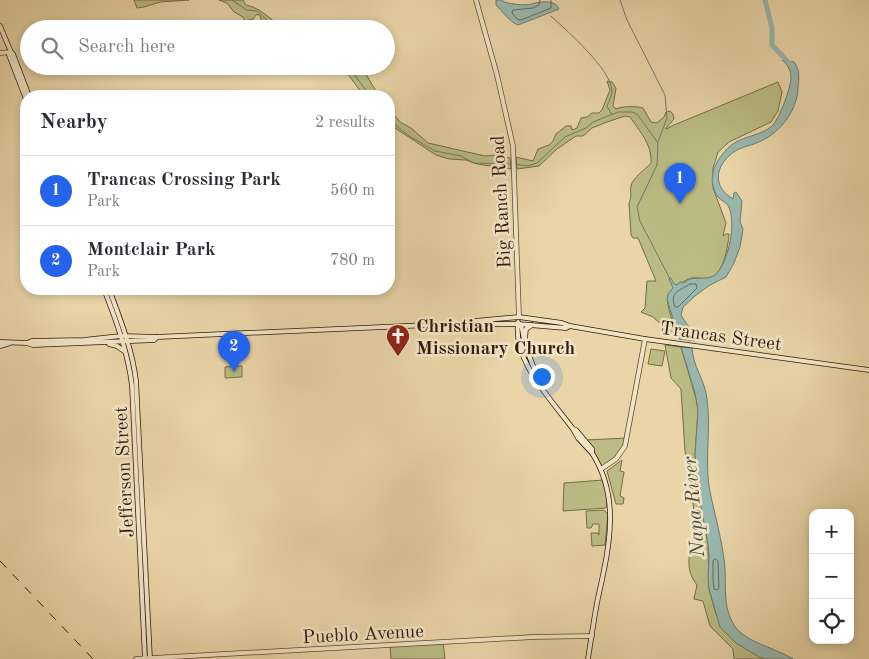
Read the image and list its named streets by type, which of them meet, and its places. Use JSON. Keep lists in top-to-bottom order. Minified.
{"streets":{"main road":["Big Ranch Road","Trancas Street","Jefferson Street","Pueblo Avenue"]},"crossings":[["Big Ranch Road","Trancas Street"],["Trancas Street","Jefferson Street"],["Jefferson Street","Pueblo Avenue"]],"water":["Napa River"],"places":{"church":["Christian Missionary Church"]},"page":{"search":"Search here","heading":["Nearby","2 results"],"list":[{"mark":"1","name":"Trancas Crossing Park","note":"Park","value":"560 m"},{"mark":"2","name":"Montclair Park","note":"Park","value":"780 m"}],"pins":["1","2"],"map_buttons":["+","−"]}}
